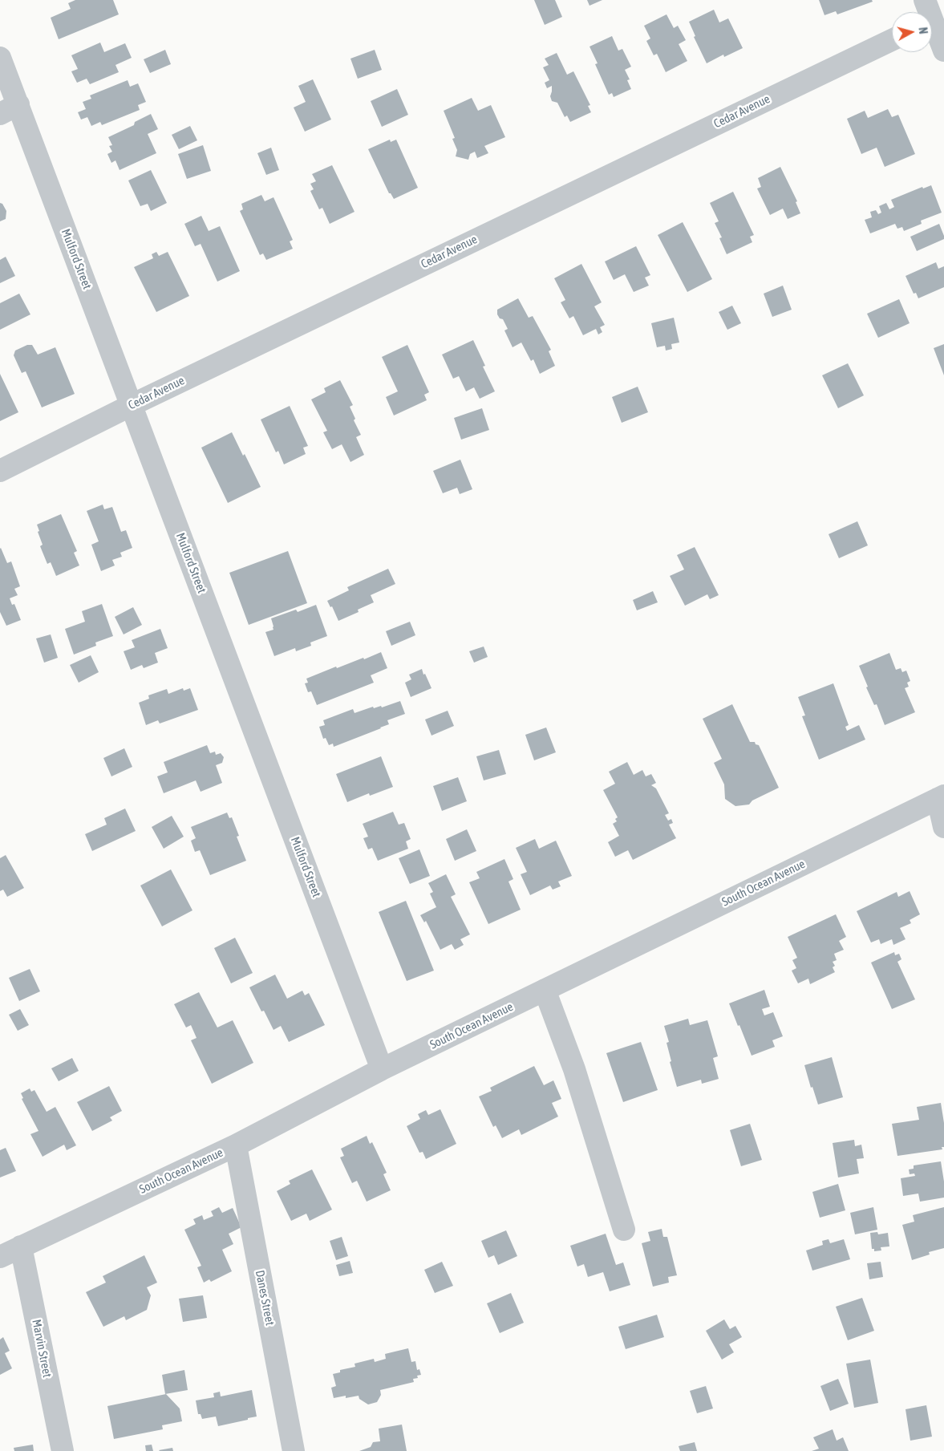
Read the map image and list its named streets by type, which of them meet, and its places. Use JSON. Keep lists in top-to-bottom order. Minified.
{"streets":{"street":["Cedar Avenue","Mulford Street","South Ocean Avenue","Danes Street","Marvin Street"]},"crossings":[["Cedar Avenue","Mulford Street"],["Mulford Street","South Ocean Avenue"],["South Ocean Avenue","Danes Street"],["South Ocean Avenue","Marvin Street"]],"north":"right"}
